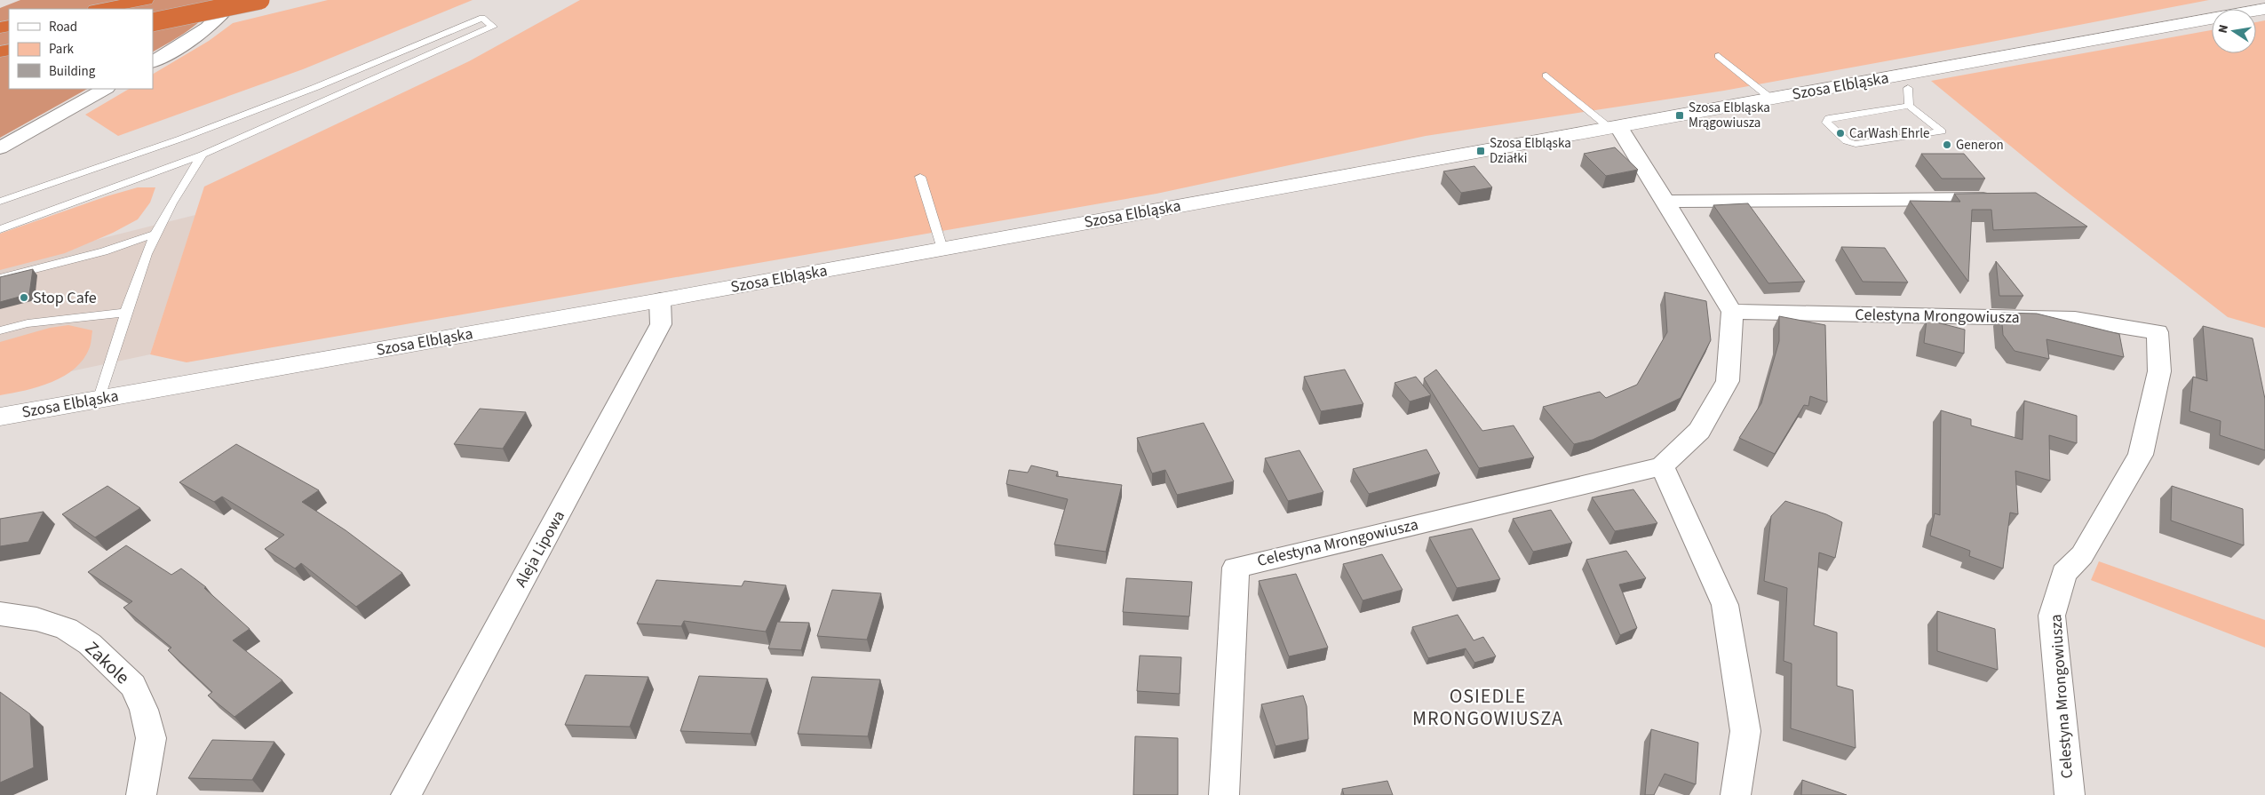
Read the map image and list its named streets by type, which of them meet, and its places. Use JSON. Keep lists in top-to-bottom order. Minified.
{"streets":{"main road":["Szosa Elbląska"],"street":["Celestyna Mrongowiusza","Aleja Lipowa","Zakole"]},"crossings":[["Szosa Elbląska","Aleja Lipowa"]],"districts":["OSIEDLE MRONGOWIUSZA"],"places":{"transit":["Szosa Elbląska Mrągowiusza","Szosa Elbląska Działki"],"other":["CarWash Ehrle","Generon","Stop Cafe"]},"legend":["Road","Park","Building"],"north":"left"}
